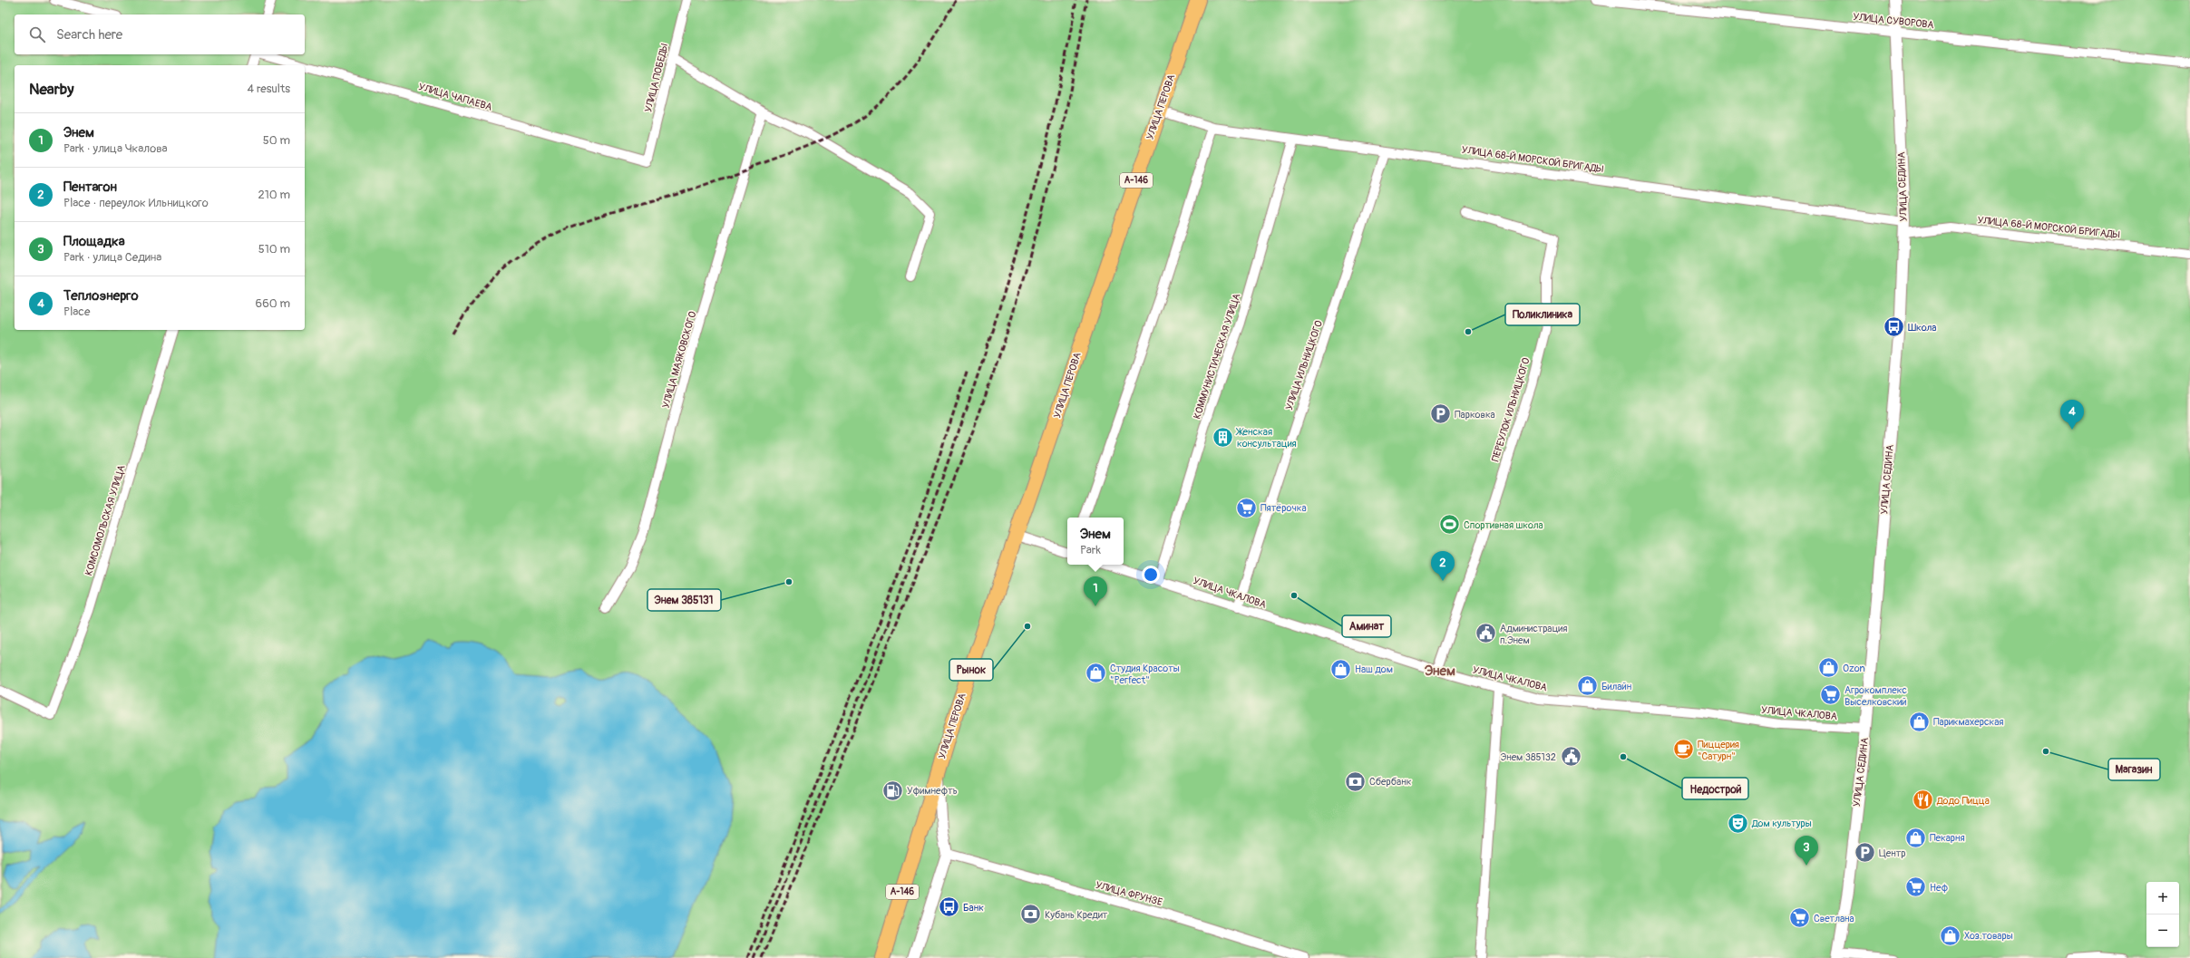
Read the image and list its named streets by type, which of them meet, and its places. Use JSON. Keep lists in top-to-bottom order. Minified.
{"streets":{"highway":["УЛИЦА ПЕРОВА","А-146"],"street":["УЛИЦА СУВОРОВА","УЛИЦА ПОБЕДЫ","УЛИЦА ЧАПАЕВА","УЛИЦА 68-Й МОРСКОЙ БРИГАДЫ","УЛИЦА СЕДИНА","КОММУНИСТИЧЕСКАЯ УЛИЦА","УЛИЦА МАЯКОВСКОГО","УЛИЦА ИЛЬНИЦКОГО","ПЕРЕУЛОК ИЛЬНИЦКОГО","КОМСОМОЛЬСКАЯ УЛИЦА","УЛИЦА ЧКАЛОВА","УЛИЦА ФРУНЗЕ"]},"crossings":[["УЛИЦА СУВОРОВА","УЛИЦА СЕДИНА"],["УЛИЦА ПОБЕДЫ","УЛИЦА ЧАПАЕВА"],["УЛИЦА ПЕРОВА","УЛИЦА 68-Й МОРСКОЙ БРИГАДЫ"],["УЛИЦА ПЕРОВА","УЛИЦА ФРУНЗЕ"],["УЛИЦА 68-Й МОРСКОЙ БРИГАДЫ","УЛИЦА СЕДИНА"],["УЛИЦА 68-Й МОРСКОЙ БРИГАДЫ","КОММУНИСТИЧЕСКАЯ УЛИЦА"],["УЛИЦА 68-Й МОРСКОЙ БРИГАДЫ","УЛИЦА ИЛЬНИЦКОГО"],["УЛИЦА СЕДИНА","УЛИЦА ЧКАЛОВА"],["КОММУНИСТИЧЕСКАЯ УЛИЦА","УЛИЦА ЧКАЛОВА"],["УЛИЦА ИЛЬНИЦКОГО","УЛИЦА ЧКАЛОВА"],["ПЕРЕУЛОК ИЛЬНИЦКОГО","УЛИЦА ЧКАЛОВА"]],"districts":["Энем"],"places":{"bus stop":["Школа","Банк"],"other":["Поликлиника","Энем 385131","Аминат","Рынок","Магазин","Недострой"],"parking":["Парковка","Центр"],"building":["Женская консультация"],"supermarket":["Пятёрочка","Агрокомплекс Выселковский","Неф","Светлана"],"sports":["Спортивная школа"],"public building":["Администрация п.Энем","Энем 385132"],"shop":["Ozon","Наш дом","Студия Красоты \"Perfect\"","Билайн","Парикмахерская","Пекарня","Хоз.товары"],"cafe":["Пиццерия \"Сатурн\""],"bank":["Сбербанк","Кубань Кредит"],"fuel station":["Уфимнефть"],"restaurant":["Додо Пицца"],"theatre":["Дом культуры"]},"page":{"search":"Search here","heading":["Nearby","4 results"],"list":[{"mark":"1","name":"Энем","note":"Park · улица Чкалова","value":"50 m"},{"mark":"2","name":"Пентагон","note":"Place · переулок Ильницкого","value":"210 m"},{"mark":"3","name":"Площадка","note":"Park · улица Седина","value":"510 m"},{"mark":"4","name":"Теплоэнерго","note":"Place","value":"660 m"}],"pins":["4","2","1","3"],"popup":["Энем","Park"],"map_buttons":["+","−"]}}
